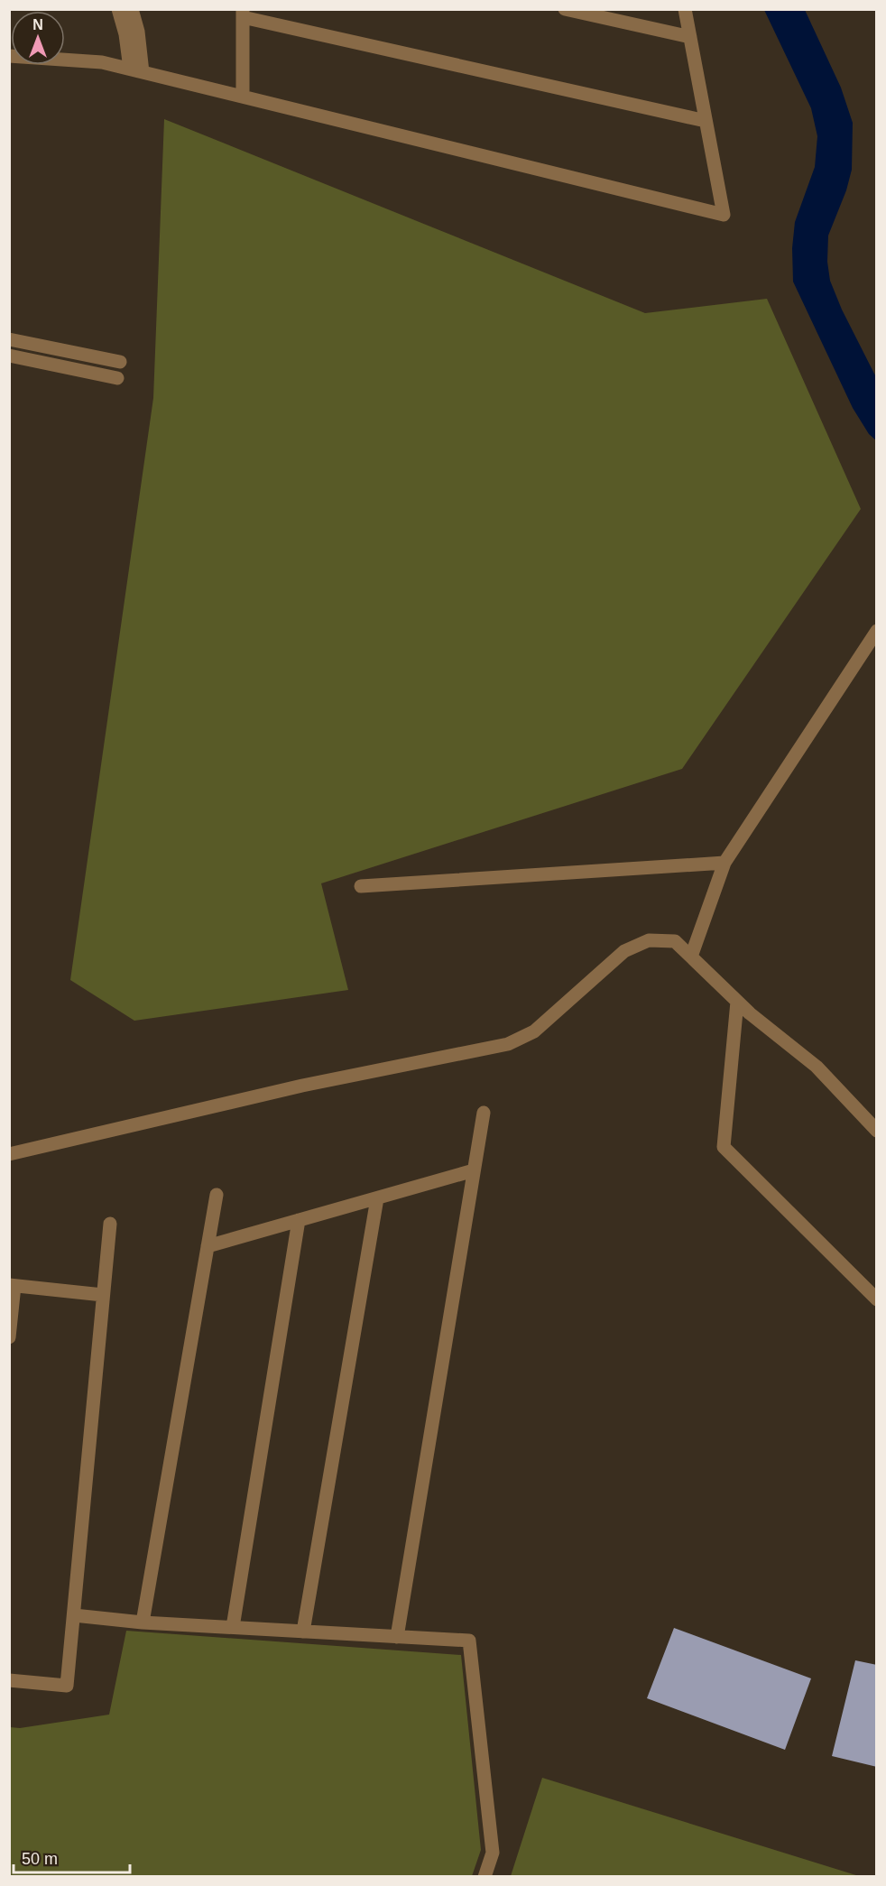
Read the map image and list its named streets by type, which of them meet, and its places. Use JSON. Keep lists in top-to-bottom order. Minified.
{"scale_bar":"50 m","north":"top"}
